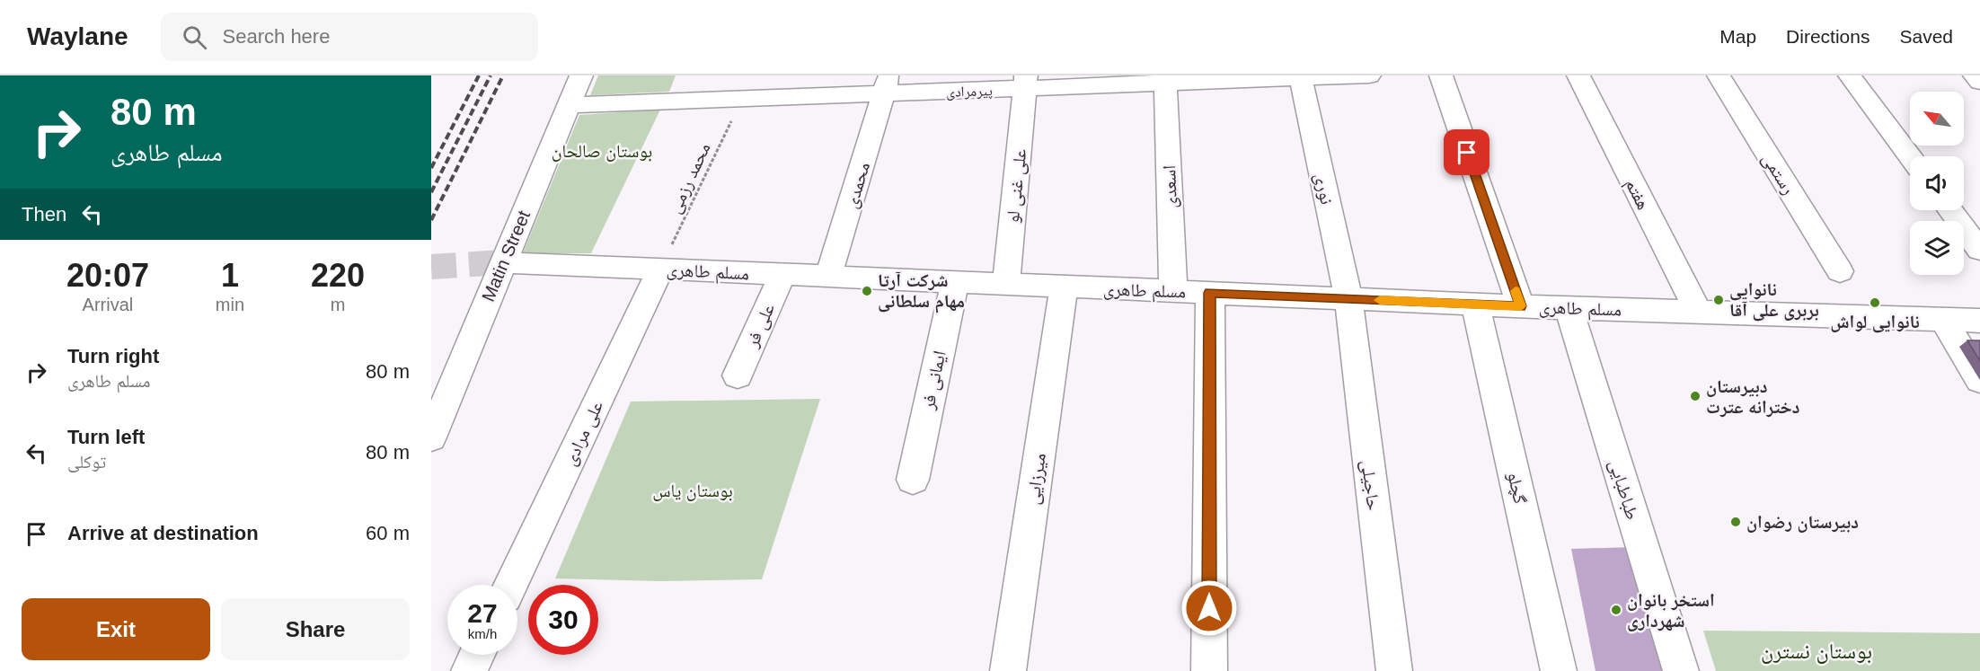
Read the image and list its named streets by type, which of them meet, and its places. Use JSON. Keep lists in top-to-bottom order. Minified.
{"streets":{"street":["پیرمرادی","رستمی","محمدی","علی غنی لو","اسعدی","نوری","هفتم","Matin Street","مسلم طاهری","علی فر","ایمانی فر","علی مرادی","میرزایی","حاجیلی","گچلو","طباطبایی"],"path":["محمد رزمی"]},"crossings":[["پیرمرادی","محمد رزمی"],["پیرمرادی","محمدی"],["پیرمرادی","علی غنی لو"],["پیرمرادی","اسعدی"],["پیرمرادی","نوری"],["پیرمرادی","Matin Street"],["محمد رزمی","مسلم طاهری"],["محمد رزمی","علی مرادی"],["محمدی","مسلم طاهری"],["علی غنی لو","مسلم طاهری"],["اسعدی","مسلم طاهری"],["نوری","مسلم طاهری"],["نوری","حاجیلی"],["هفتم","مسلم طاهری"],["Matin Street","مسلم طاهری"],["مسلم طاهری","علی فر"],["مسلم طاهری","ایمانی فر"],["مسلم طاهری","علی مرادی"],["مسلم طاهری","میرزایی"],["مسلم طاهری","حاجیلی"],["مسلم طاهری","گچلو"],["مسلم طاهری","طباطبایی"]],"parks":["بوستان صالحان","بوستان یاس","بوستان نسترن"],"places":["شرکت آرتا مهام سلطانی","نانوایی بربری علی آقا","نانوایی لواش","دبیرستان دخترانه عترت","دبیرستان رضوان","استخر بانوان شهرداری"],"north":"top left","page":{"header":"Waylane","search":"Search here","nav":["Map","Directions","Saved"],"turn":["80 m","مسلم طاهری"],"then":"Then","eta":["20:07","Arrival","1","min","220","m"],"list":[{"name":"Turn right","note":"مسلم طاهری","value":"80 m"},{"name":"Turn left","note":"توکلی","value":"80 m"},{"name":"Arrive at destination","value":"60 m"}],"speed":"27 km/h","limit":"30","buttons":["Exit","Share"]}}
